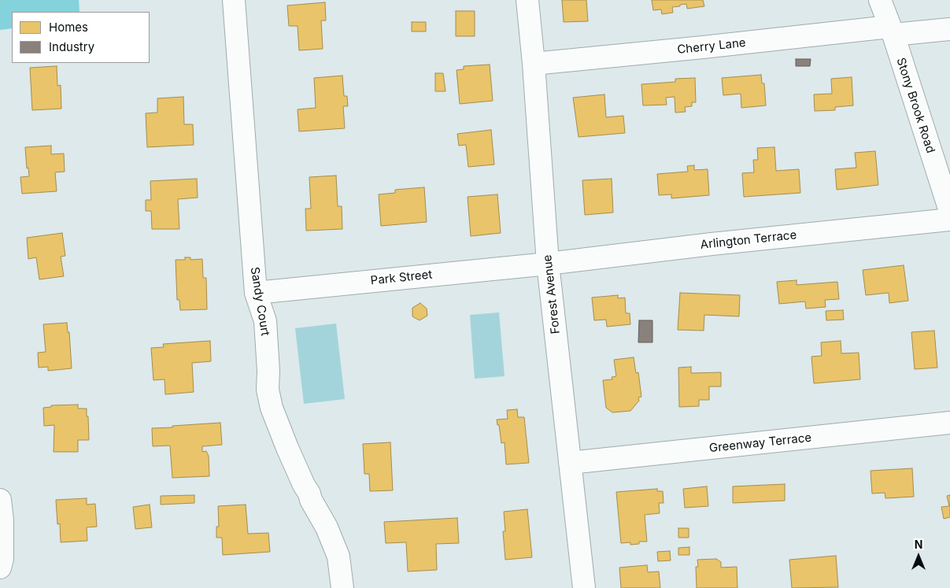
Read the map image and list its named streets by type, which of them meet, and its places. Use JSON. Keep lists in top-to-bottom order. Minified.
{"streets":{"street":["Cherry Lane","Stony Brook Road","Arlington Terrace","Park Street","Forest Avenue","Sandy Court","Greenway Terrace"]},"crossings":[["Cherry Lane","Stony Brook Road"],["Cherry Lane","Forest Avenue"],["Arlington Terrace","Park Street"],["Arlington Terrace","Forest Avenue"],["Park Street","Forest Avenue"],["Park Street","Sandy Court"],["Forest Avenue","Greenway Terrace"]],"legend":["Homes","Industry"],"north":"top"}
